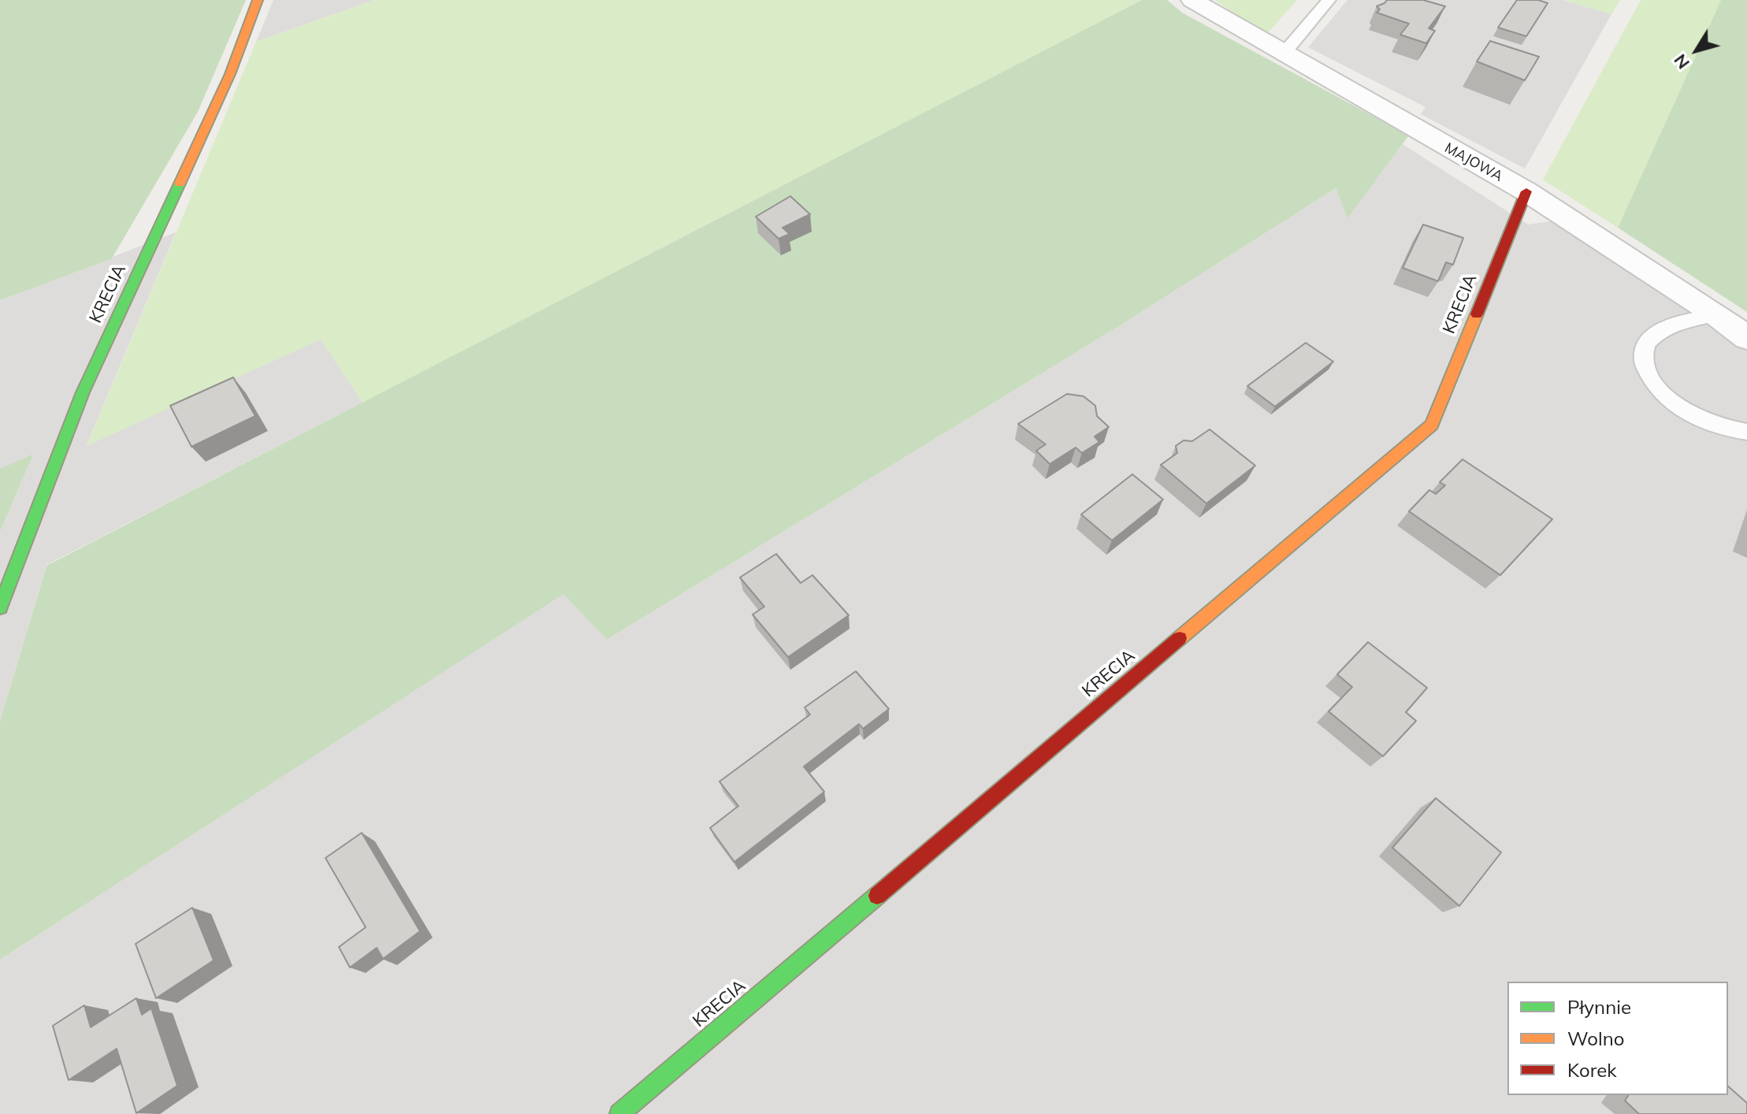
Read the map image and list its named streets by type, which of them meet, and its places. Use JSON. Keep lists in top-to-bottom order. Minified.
{"streets":{"street":["MAJOWA","KRECIA"]},"crossings":[["MAJOWA","KRECIA"]],"legend":["Płynnie","Wolno","Korek"],"north":"bottom left"}
